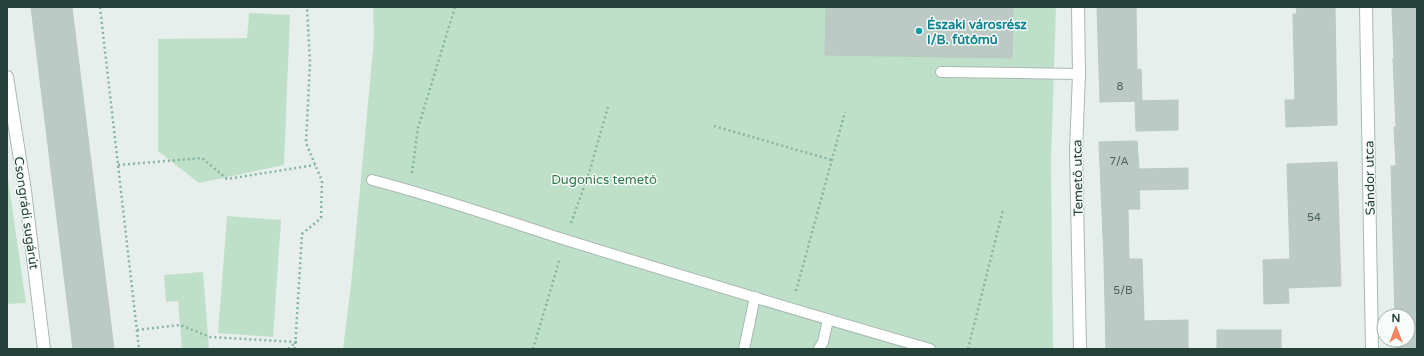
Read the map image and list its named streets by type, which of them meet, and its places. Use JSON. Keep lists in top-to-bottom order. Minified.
{"streets":{"street":["Temető utca","Sándor utca","Csongrádi sugárút"]},"parks":["Dugonics temető"],"places":["Északi városrész I/B. fűtőmű"],"house_numbers":["8","7/A","54","5/B"],"north":"top"}
